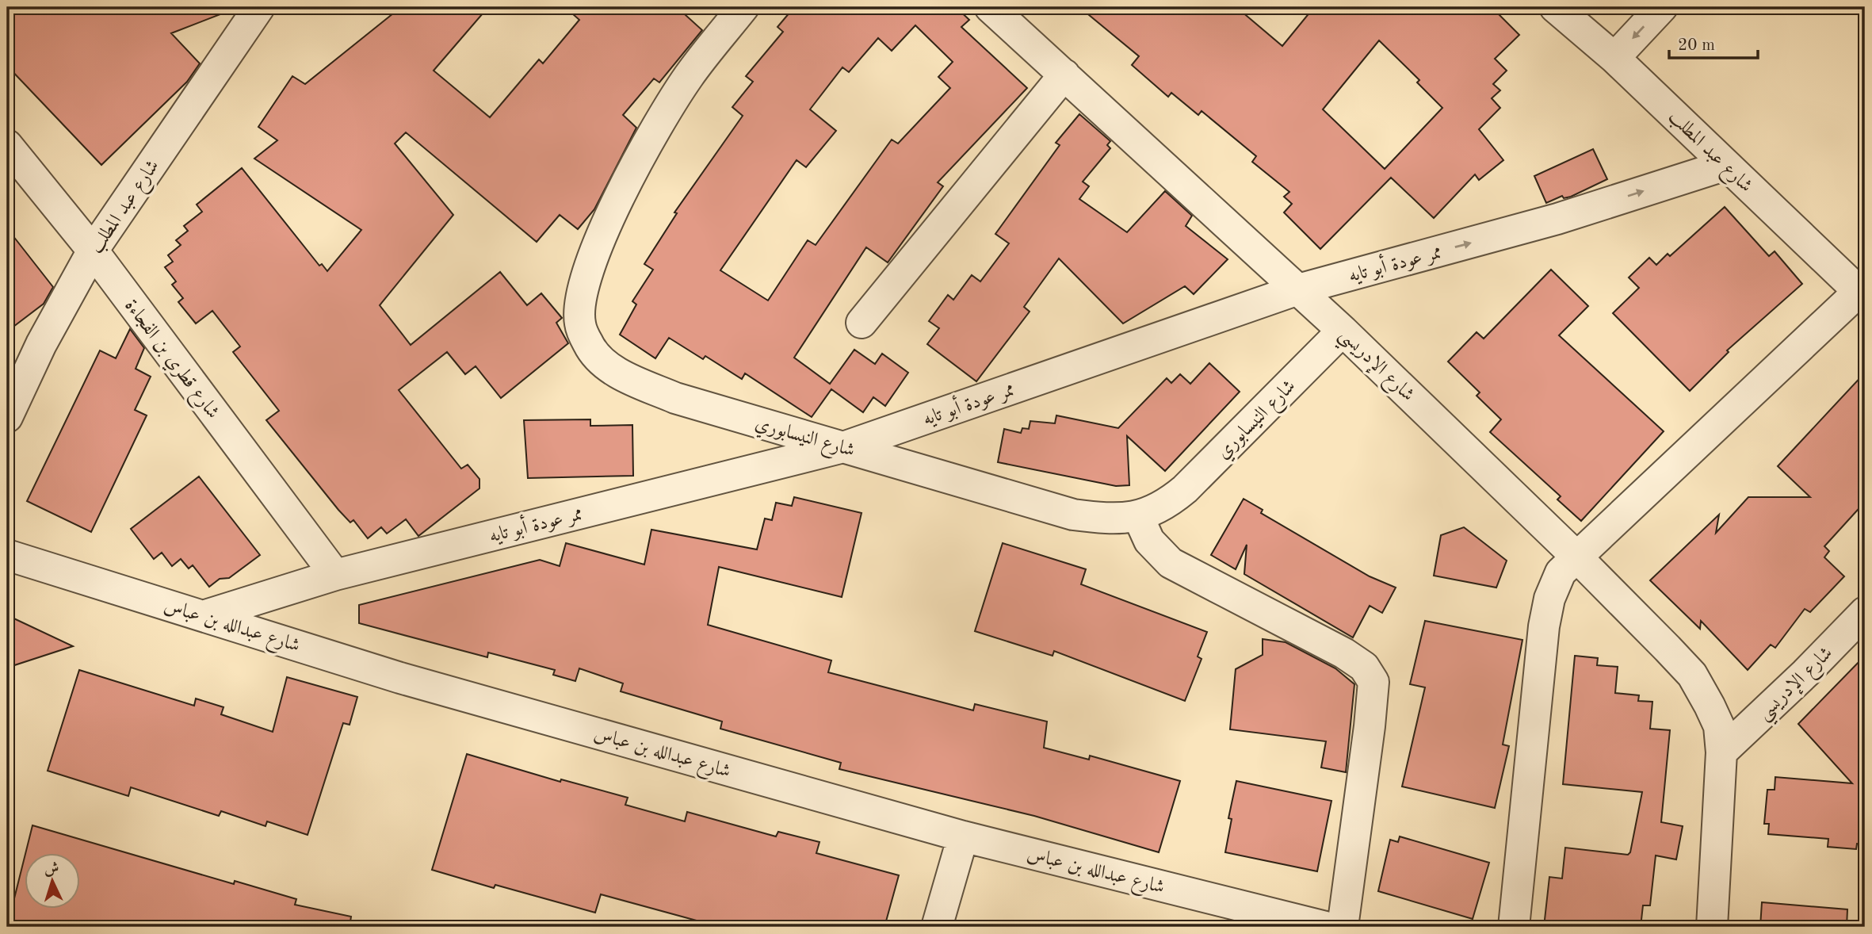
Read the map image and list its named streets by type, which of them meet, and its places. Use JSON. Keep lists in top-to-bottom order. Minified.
{"streets":{"street":["شارع عبد المطلب","ممر عودة أبو تايه","شارع قطري بن الفجاءة","شارع الإدريسي","شارع النيسابوري","شارع عبدالله بن عباس"]},"crossings":[["شارع عبد المطلب","ممر عودة أبو تايه"],["شارع عبد المطلب","شارع قطري بن الفجاءة"],["ممر عودة أبو تايه","شارع قطري بن الفجاءة"],["ممر عودة أبو تايه","شارع الإدريسي"],["ممر عودة أبو تايه","شارع النيسابوري"],["ممر عودة أبو تايه","شارع عبدالله بن عباس"],["شارع الإدريسي","شارع النيسابوري"]],"scale_bar":"20 m","north":"top"}
